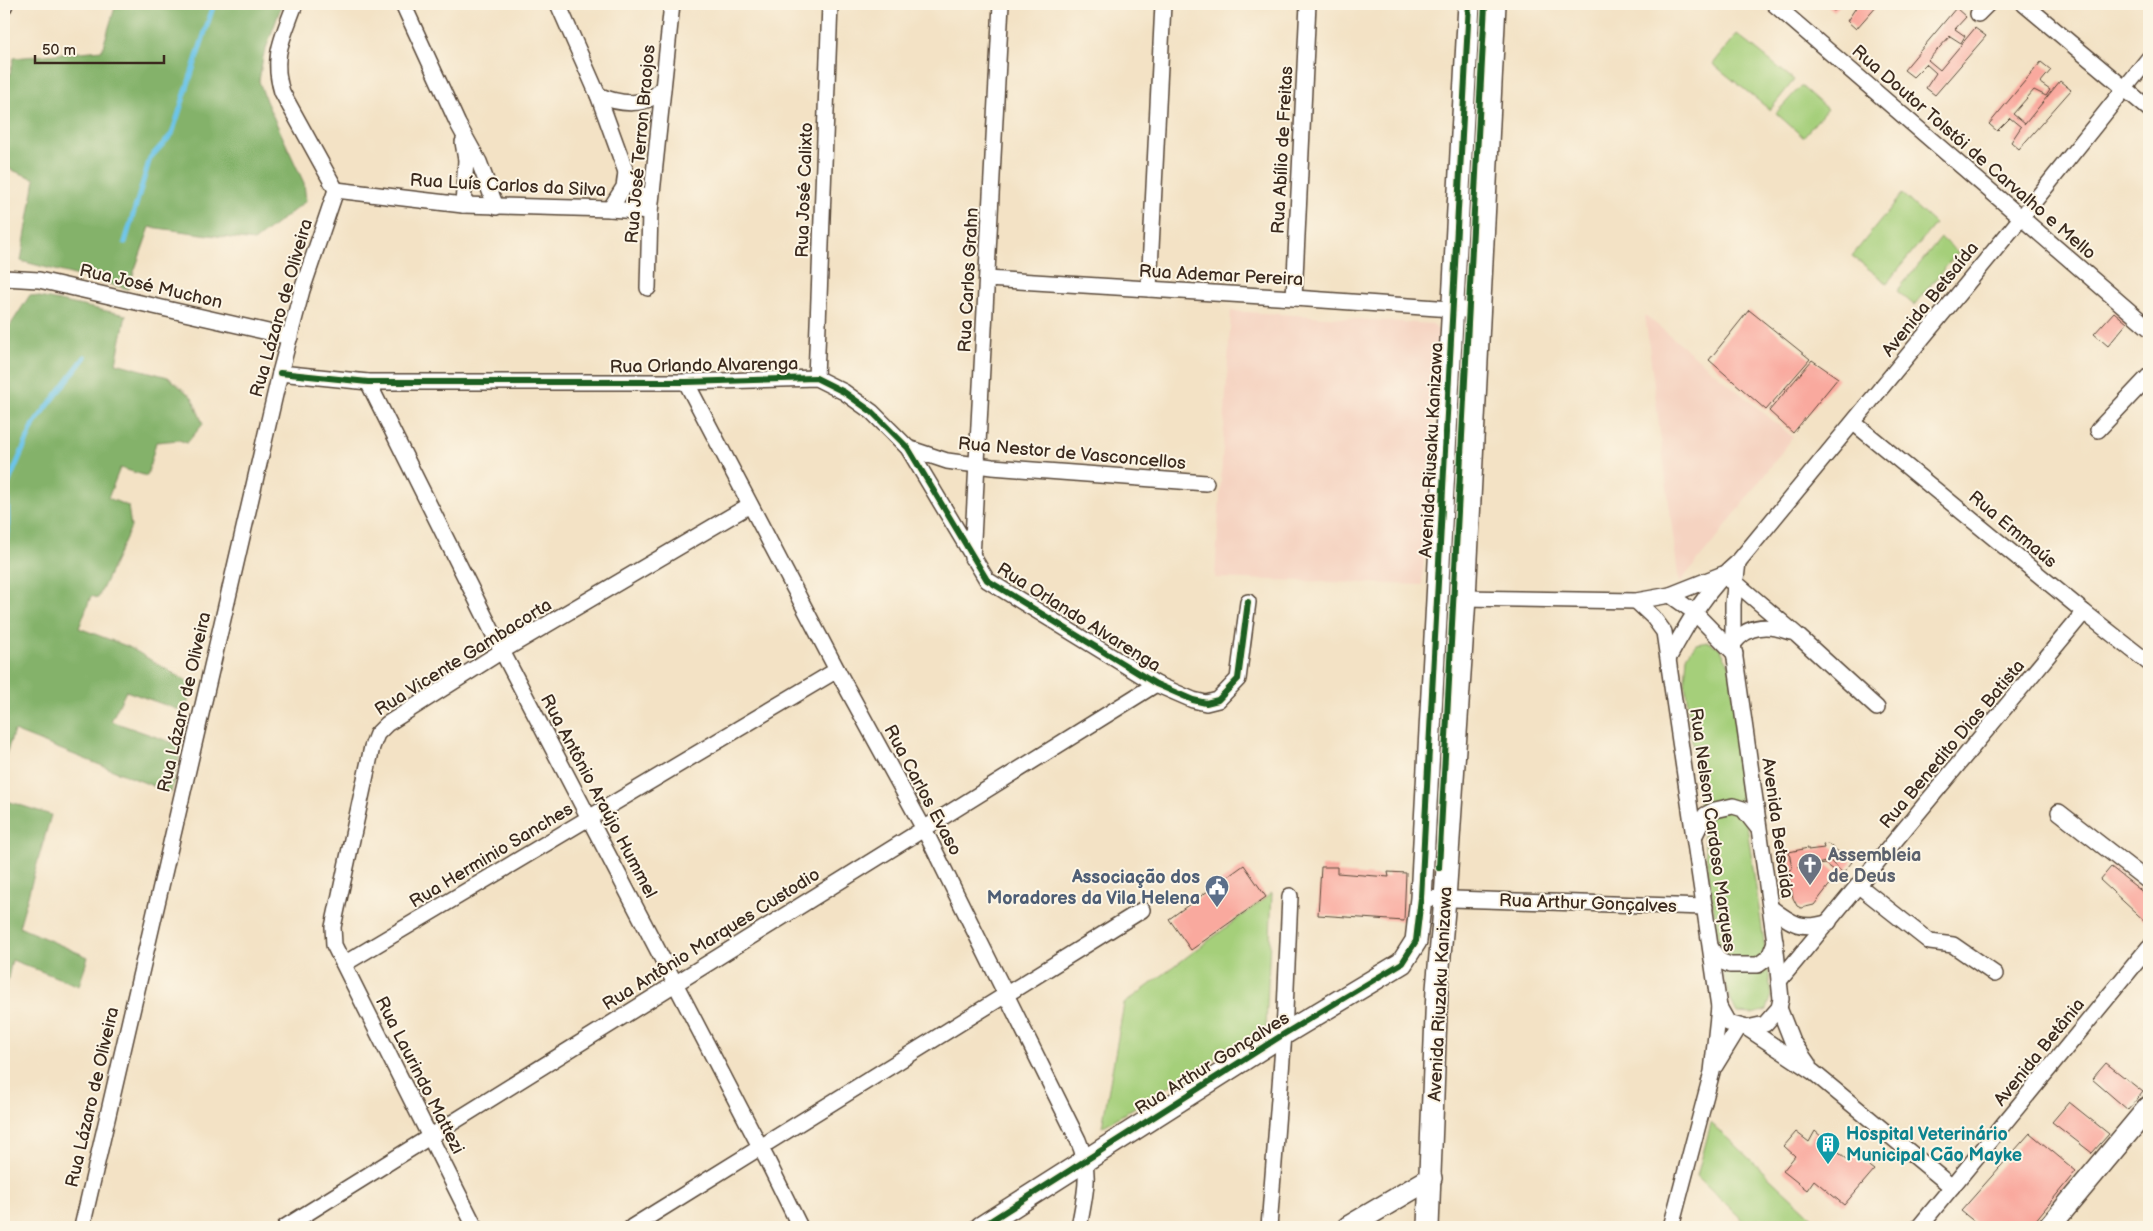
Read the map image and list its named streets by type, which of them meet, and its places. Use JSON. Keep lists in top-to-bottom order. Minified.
{"streets":{"street":["Rua José Terron Braojos","Rua Abílio de Freitas","Rua Doutor Tolstói de Carvalho e Mello","Rua Luís Carlos da Silva","Rua José Calixto","Rua Ademar Pereira","Rua Carlos Grahn","Rua José Muchon","Avenida Betsaída","Rua Lázaro de Oliveira","Rua Orlando Alvarenga","Avenida Riusaku Kanizawa","Rua Nestor de Vasconcellos","Rua Emmaús","Rua Vicente Gambacorta","Rua Benedito Dias Batista","Rua Carlos Evaso","Rua Antônio Araújo Hummel","Rua Nelson Cardoso Marques","Rua Herminio Sanches","Rua Arthur Gonçalves","Rua Antônio Marques Custodio","Avenida Riuzaku Kanizawa","Avenida Betânia","Rua Laurindo Mattezi"]},"crossings":[["Rua José Terron Braojos","Rua Luís Carlos da Silva"],["Rua Abílio de Freitas","Rua Ademar Pereira"],["Rua Doutor Tolstói de Carvalho e Mello","Avenida Betsaída"],["Rua Luís Carlos da Silva","Rua Lázaro de Oliveira"],["Rua José Calixto","Rua Orlando Alvarenga"],["Rua Ademar Pereira","Rua Carlos Grahn"],["Rua Ademar Pereira","Avenida Riusaku Kanizawa"],["Rua Carlos Grahn","Rua Orlando Alvarenga"],["Rua Carlos Grahn","Rua Nestor de Vasconcellos"],["Rua José Muchon","Rua Lázaro de Oliveira"],["Avenida Betsaída","Rua Emmaús"],["Avenida Betsaída","Rua Benedito Dias Batista"],["Avenida Betsaída","Rua Nelson Cardoso Marques"],["Avenida Betsaída","Avenida Betânia"],["Rua Lázaro de Oliveira","Rua Orlando Alvarenga"],["Rua Orlando Alvarenga","Rua Nestor de Vasconcellos"],["Rua Orlando Alvarenga","Rua Carlos Evaso"],["Rua Orlando Alvarenga","Rua Antônio Araújo Hummel"],["Rua Orlando Alvarenga","Rua Antônio Marques Custodio"],["Avenida Riusaku Kanizawa","Rua Arthur Gonçalves"],["Rua Emmaús","Rua Benedito Dias Batista"],["Rua Vicente Gambacorta","Rua Carlos Evaso"],["Rua Vicente Gambacorta","Rua Antônio Araújo Hummel"],["Rua Vicente Gambacorta","Rua Laurindo Mattezi"],["Rua Carlos Evaso","Rua Herminio Sanches"],["Rua Carlos Evaso","Rua Arthur Gonçalves"],["Rua Carlos Evaso","Rua Antônio Marques Custodio"],["Rua Antônio Araújo Hummel","Rua Herminio Sanches"],["Rua Antônio Araújo Hummel","Rua Antônio Marques Custodio"],["Rua Nelson Cardoso Marques","Rua Arthur Gonçalves"],["Rua Herminio Sanches","Rua Laurindo Mattezi"],["Rua Arthur Gonçalves","Avenida Riuzaku Kanizawa"],["Rua Antônio Marques Custodio","Rua Laurindo Mattezi"]],"places":{"church":["Assembleia de Deus"],"public building":["Associação dos Moradores da Vila Helena"],"building":["Hospital Veterinário Municipal Cão Mayke"]},"scale_bar":"50 m"}
